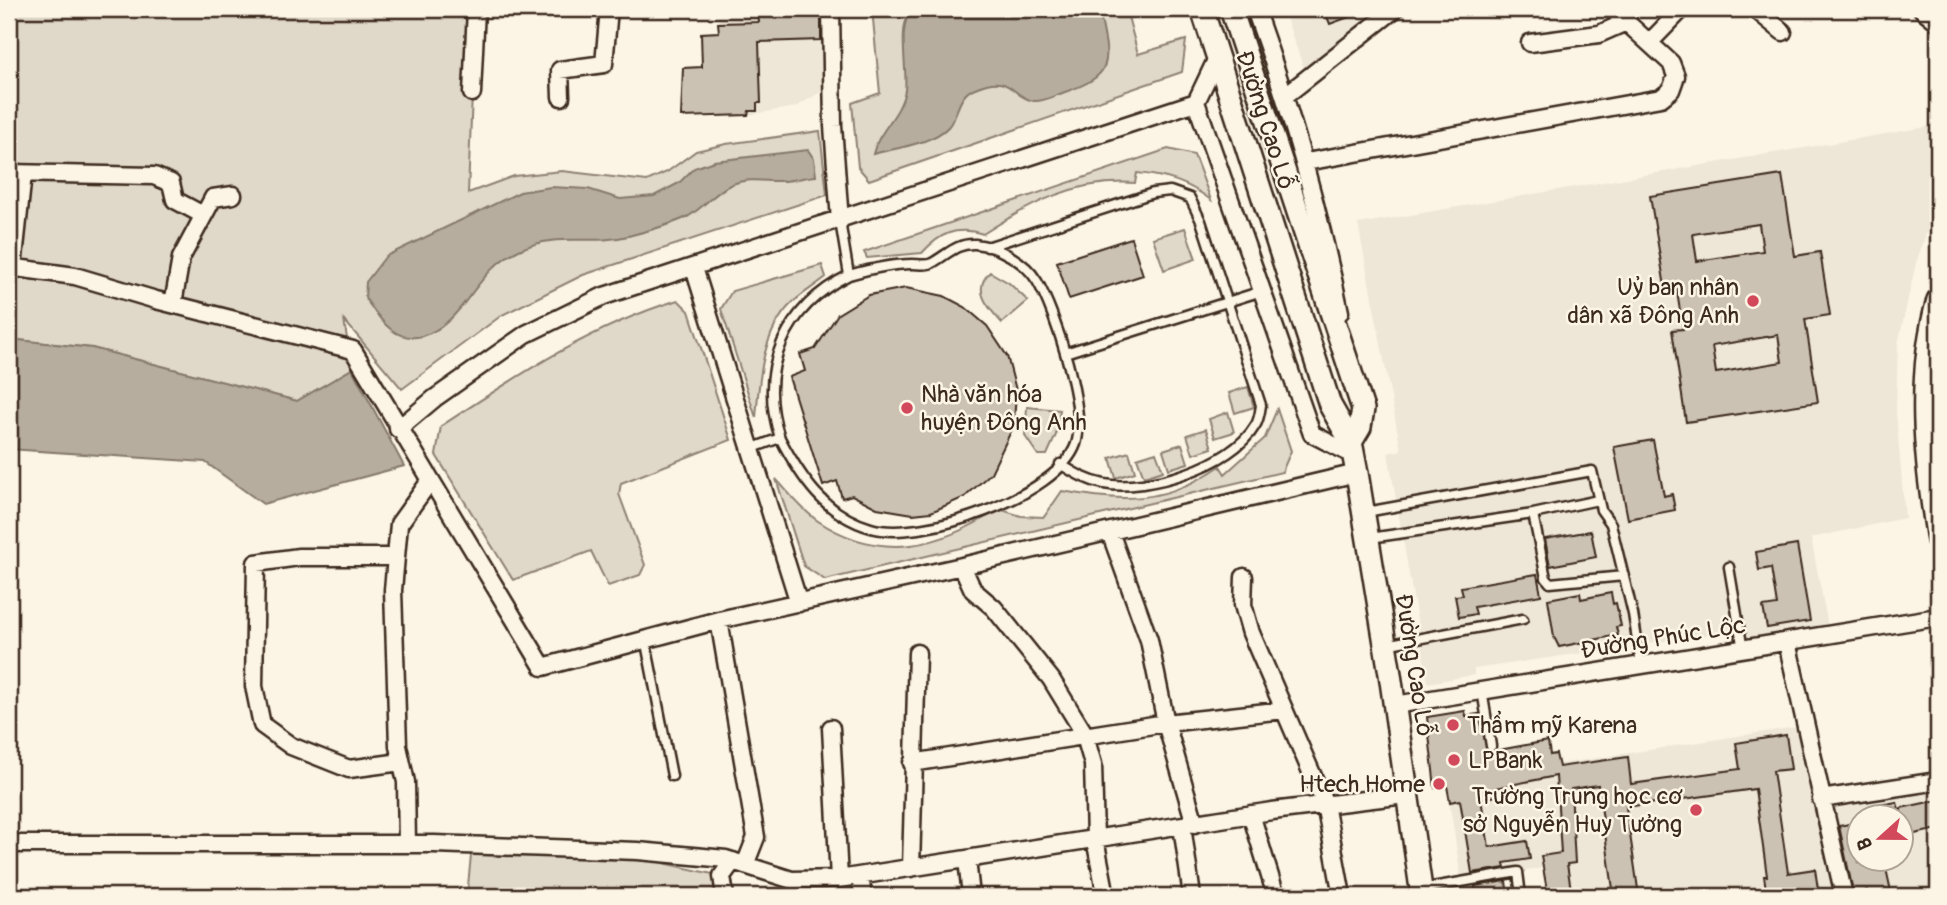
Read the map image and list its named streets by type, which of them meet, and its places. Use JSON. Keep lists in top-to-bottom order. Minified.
{"streets":{"main road":["Đường Cao Lỗ"],"street":["Đường Phúc Lộc"]},"crossings":[["Đường Cao Lỗ","Đường Phúc Lộc"]],"places":["Uỷ ban nhân dân xã Đông Anh","Nhà văn hóa huyện Đông Anh","Thẩm mỹ Karena","LPBank","Htech Home","Trường Trung học cơ sở Nguyễn Huy Tưởng"],"north":"left"}
